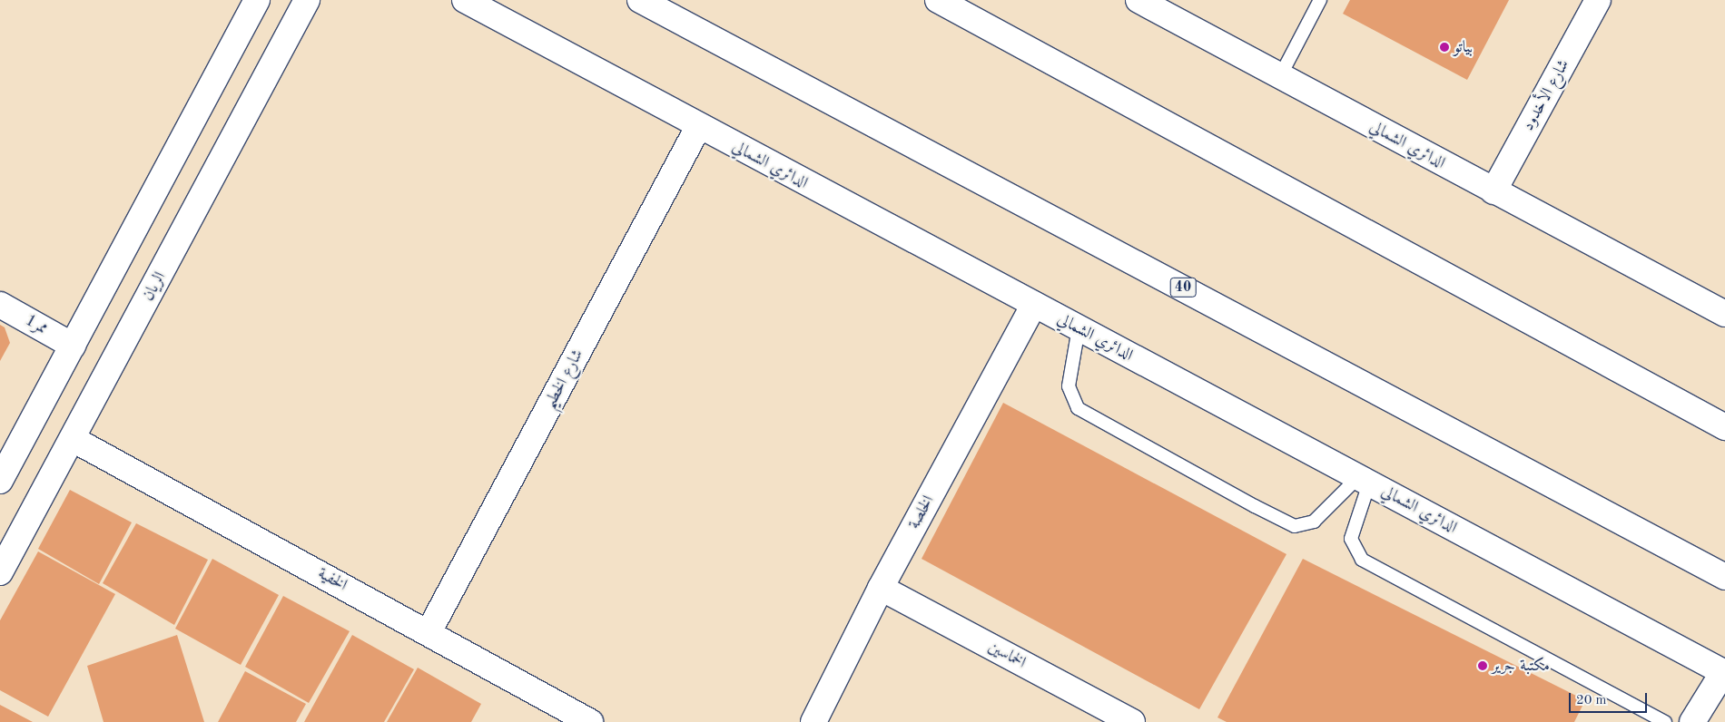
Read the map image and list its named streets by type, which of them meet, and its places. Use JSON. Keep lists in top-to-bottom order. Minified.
{"streets":{"main road":["شارع الأخدود","الدائري الشمالي","الريان","40","ممر1","شارع الخطيم","الخلصة","الخفية","الخماسين"]},"crossings":[["شارع الأخدود","الدائري الشمالي"],["الدائري الشمالي","شارع الخطيم"],["الدائري الشمالي","الخلصة"],["الريان","الخفية"],["شارع الخطيم","الخفية"],["الخلصة","الخماسين"]],"places":["بياتو","مكتبة جرير"],"scale_bar":"20 m"}
